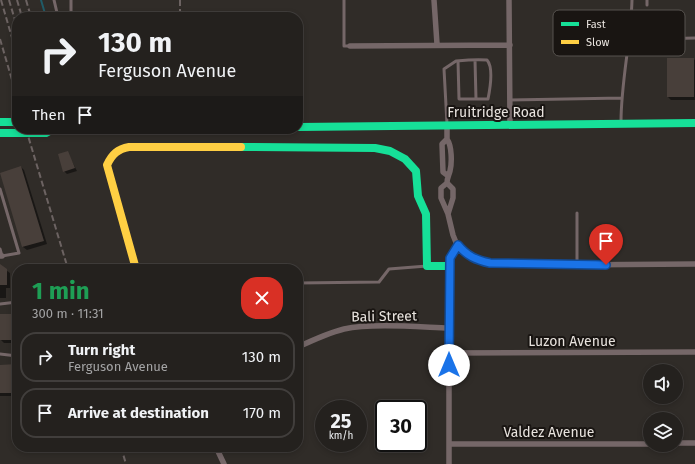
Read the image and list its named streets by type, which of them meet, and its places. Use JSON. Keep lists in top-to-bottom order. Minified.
{"streets":{"street":["Fruitridge Road","Bali Street","Luzon Avenue","Valdez Avenue"]},"legend":["Fast","Slow"],"page":{"turn":["130 m","Ferguson Avenue"],"then":"Then","heading":["1 min","300 m · 11:31"],"list":[{"name":"Turn right","note":"Ferguson Avenue","value":"130 m"},{"name":"Arrive at destination","value":"170 m"}],"speed":"25 km/h","limit":"30"}}
